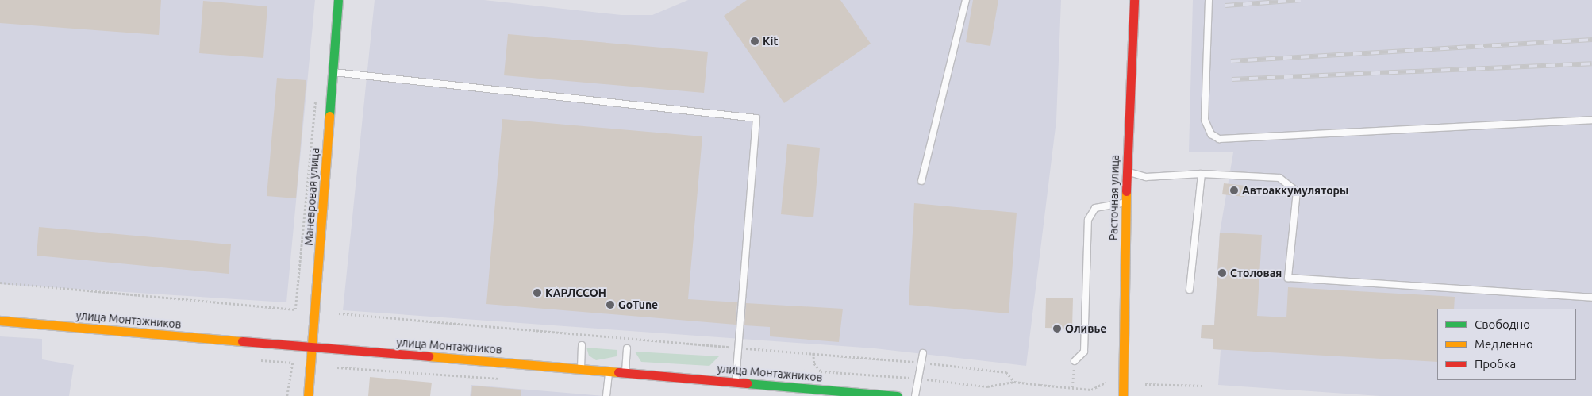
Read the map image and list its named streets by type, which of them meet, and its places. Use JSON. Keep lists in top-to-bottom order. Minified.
{"streets":{"street":["Маневровая улица","Расточная улица","улица Монтажников"]},"crossings":[["Маневровая улица","улица Монтажников"]],"places":["Kit","Автоаккумуляторы","Столовая","КАРЛССОН","GoTune","Оливье"],"legend":["Свободно","Медленно","Пробка"]}
